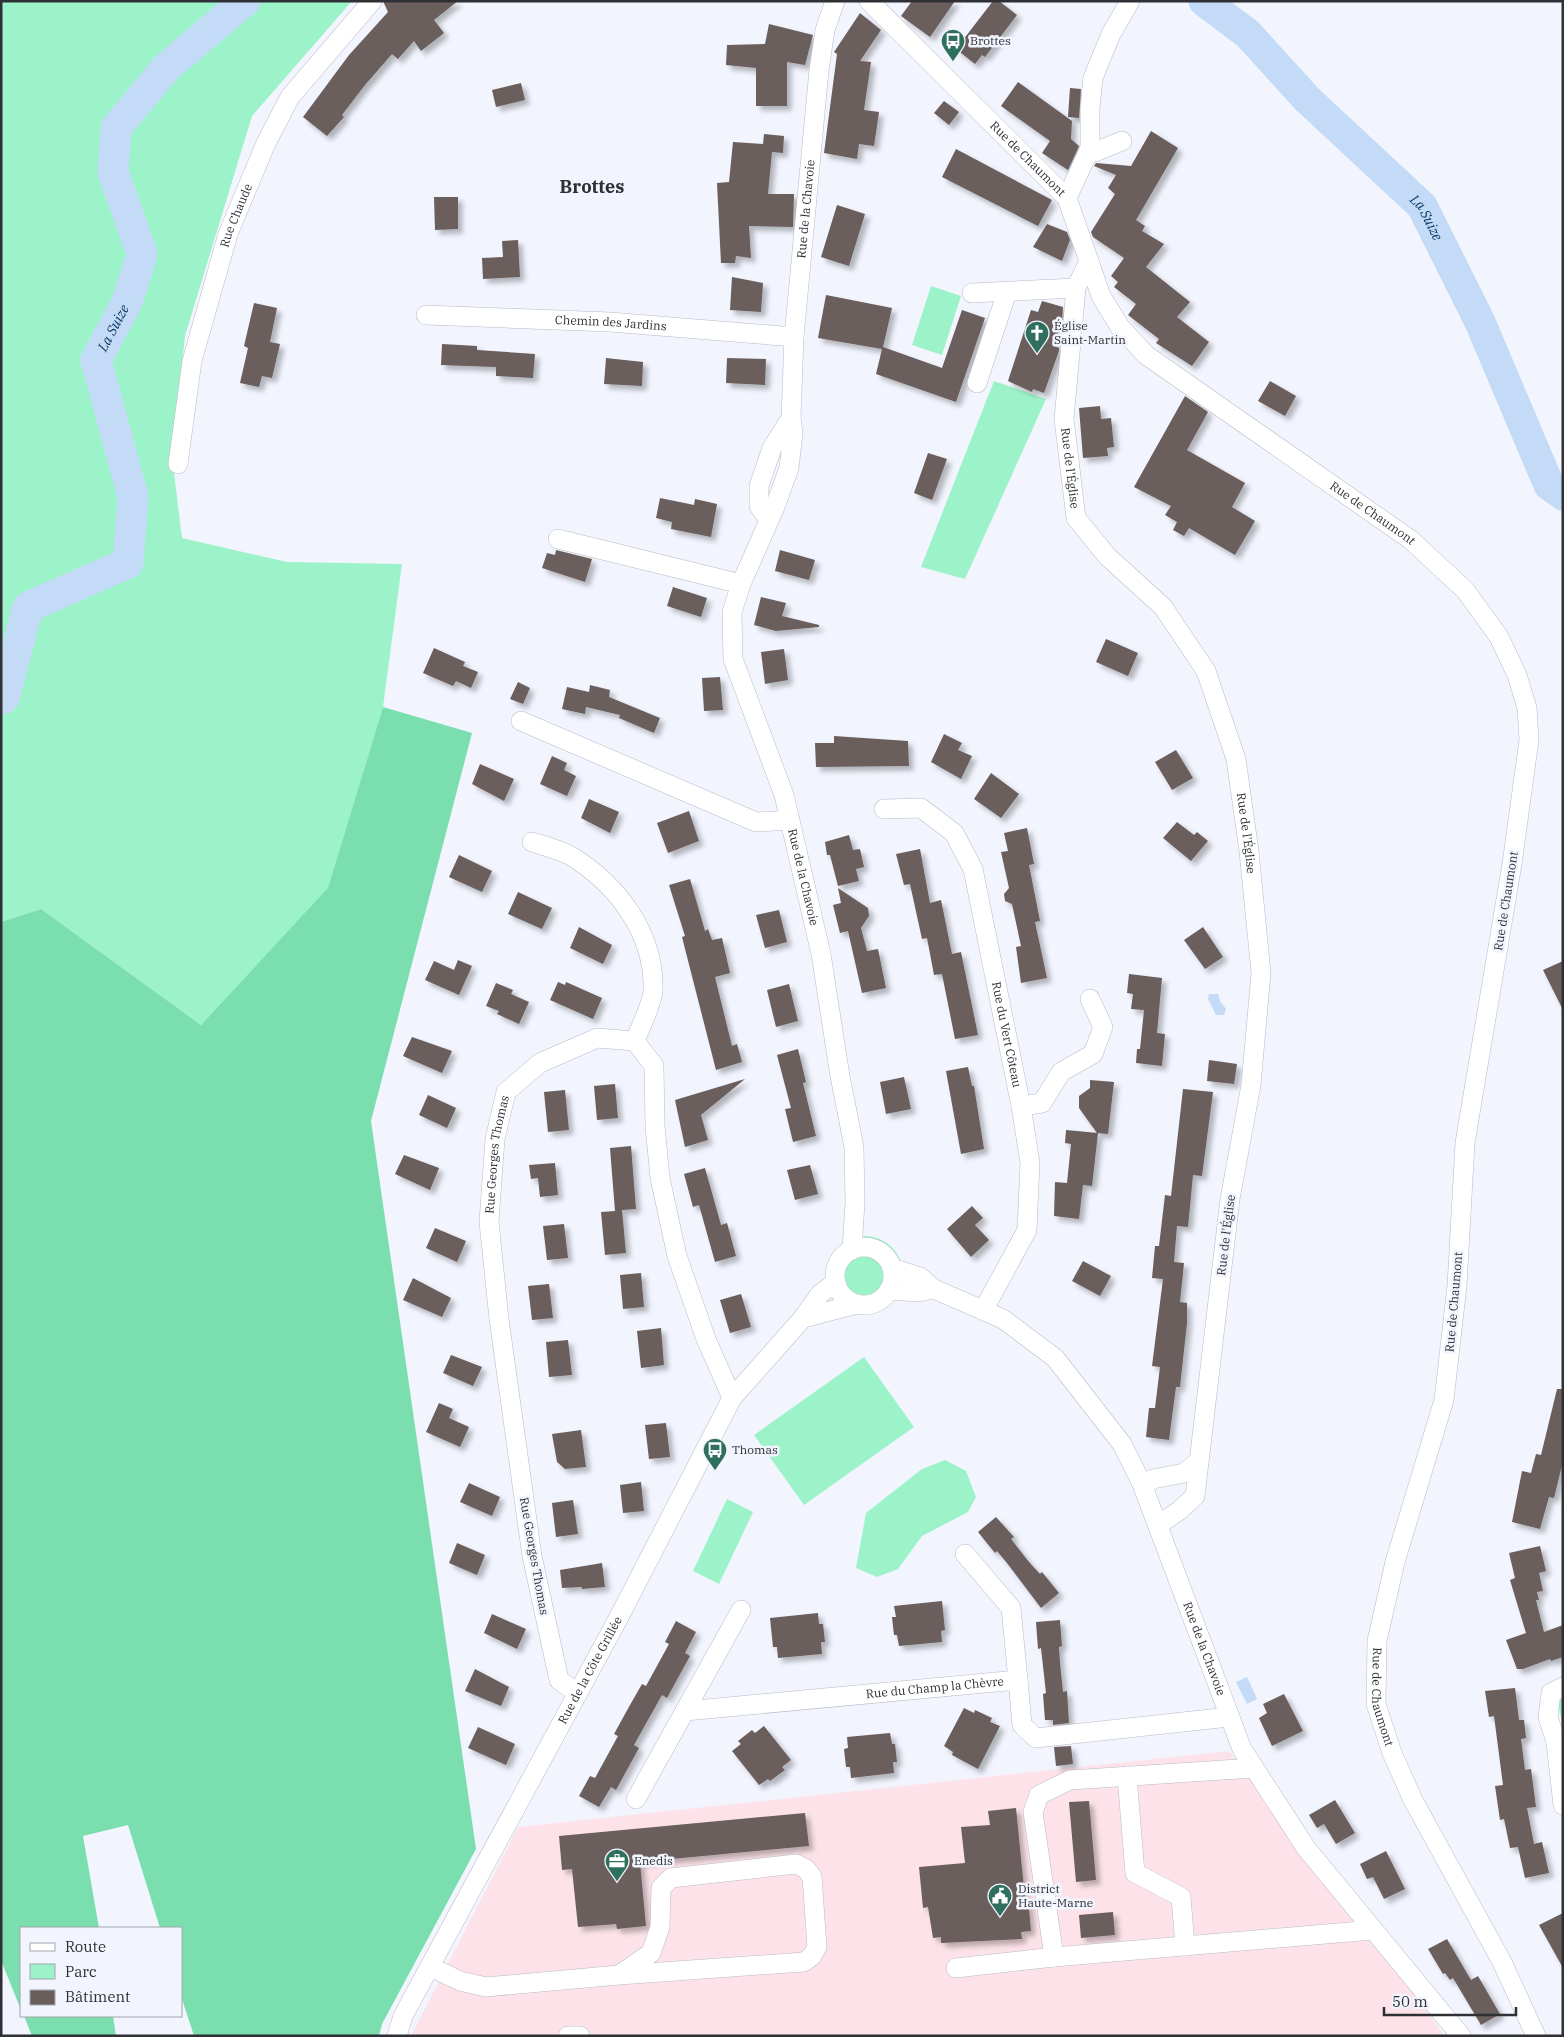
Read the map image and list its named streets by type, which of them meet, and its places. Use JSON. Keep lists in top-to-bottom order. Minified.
{"streets":{"street":["Rue de Chaumont","Rue de la Chavoie","Rue Chaude","Chemin des Jardins","Rue de l'Église","Rue du Vert Côteau","Rue Georges Thomas","Rue de la Côte Grillée","Rue du Champ la Chèvre"]},"crossings":[["Rue de Chaumont","Rue de l'Église"],["Rue de la Chavoie","Chemin des Jardins"],["Rue de la Chavoie","Rue de l'Église"],["Rue de la Chavoie","Rue du Vert Côteau"],["Rue de la Chavoie","Rue de la Côte Grillée"],["Rue de la Chavoie","Rue du Champ la Chèvre"],["Rue Georges Thomas","Rue de la Côte Grillée"]],"districts":["Brottes"],"water":["La Suize"],"places":{"bus stop":["Brottes","Thomas"],"church":["Église Saint-Martin"],"office":["Enedis"],"public building":["District Haute-Marne"]},"legend":["Route","Parc","Bâtiment"],"scale_bar":"50 m"}
